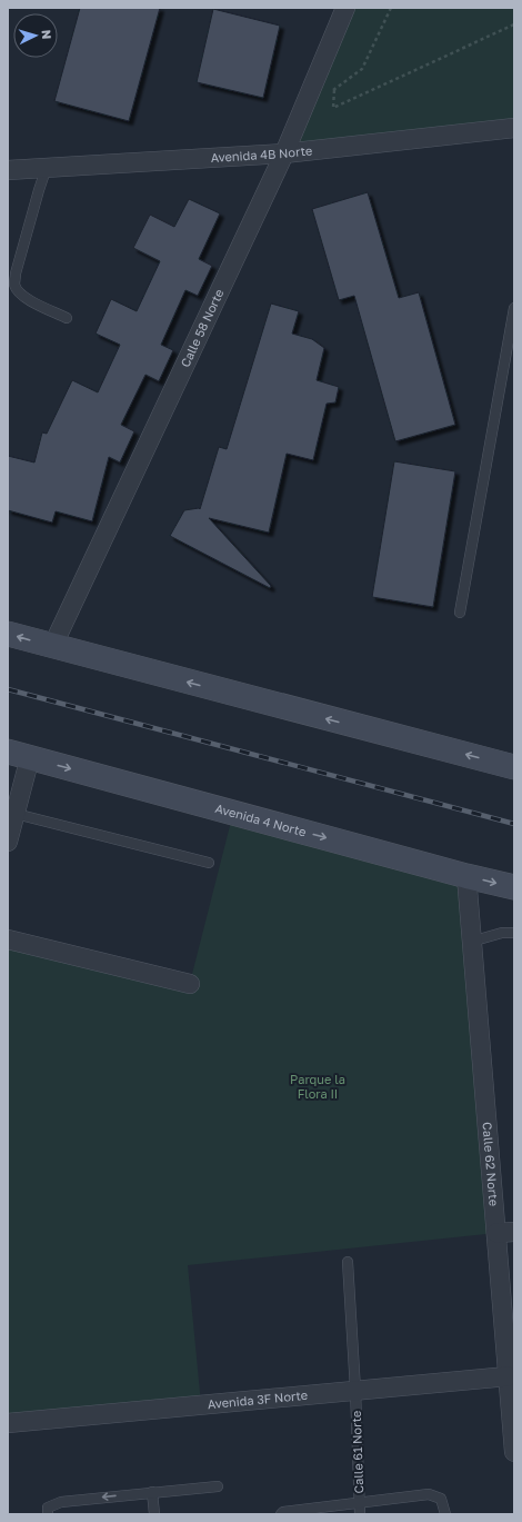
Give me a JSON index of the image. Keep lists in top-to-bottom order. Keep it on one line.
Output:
{"streets":{"main road":["Avenida 4 Norte"],"street":["Avenida 4B Norte","Calle 58 Norte","Calle 62 Norte","Avenida 3F Norte"],"lane":["Calle 61 Norte"]},"crossings":[["Avenida 4B Norte","Calle 58 Norte"],["Avenida 4 Norte","Calle 62 Norte"],["Calle 62 Norte","Avenida 3F Norte"],["Avenida 3F Norte","Calle 61 Norte"]],"parks":["Parque la Flora II"],"north":"right"}
